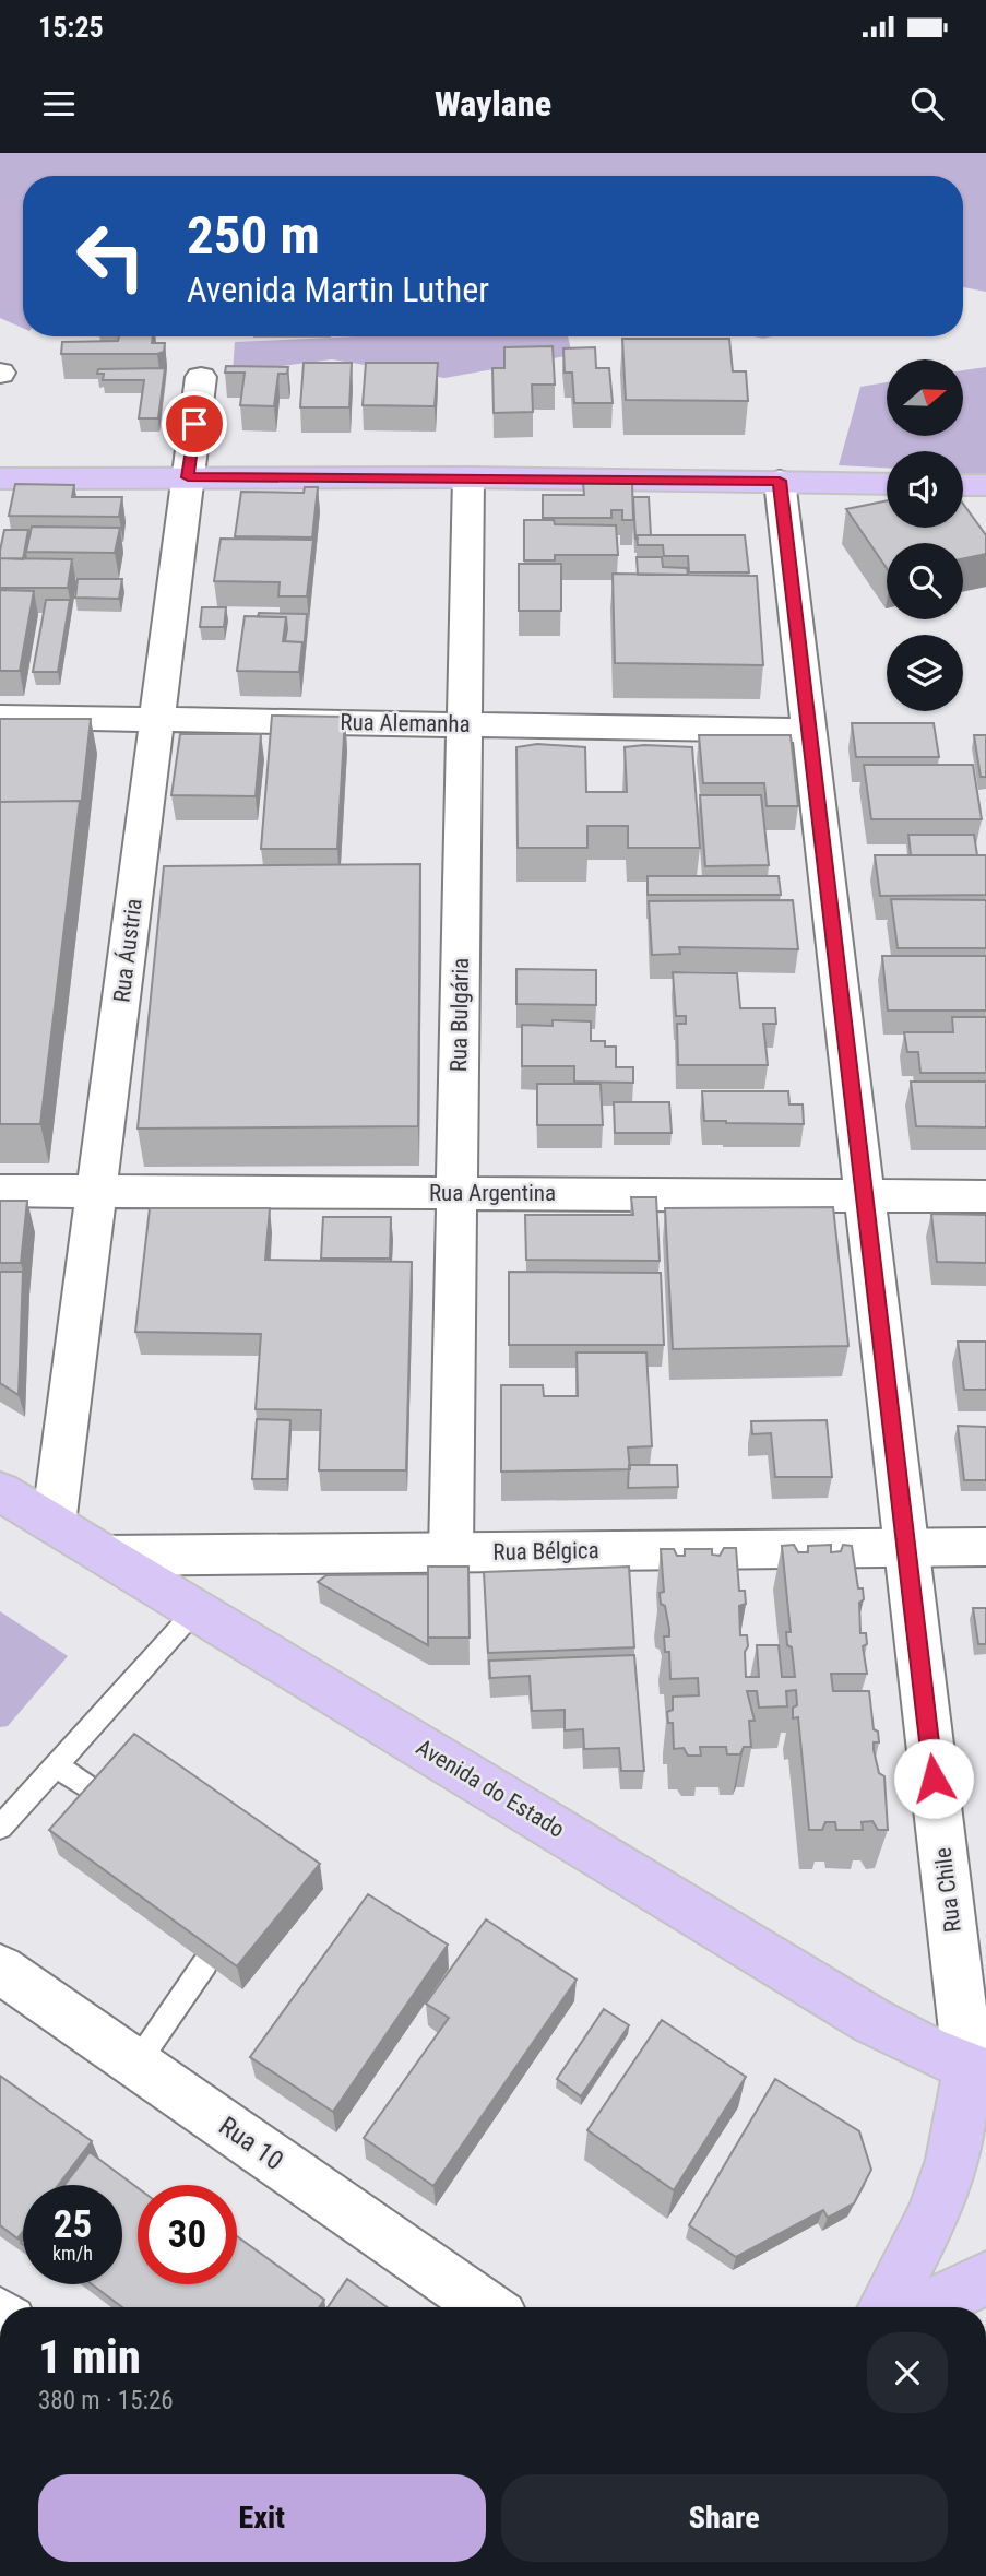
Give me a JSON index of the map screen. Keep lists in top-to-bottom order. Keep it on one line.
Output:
{"streets":{"main road":["Avenida do Estado"],"street":["Rua Alemanha","Rua Áustria","Rua Bulgária","Rua Argentina","Rua Bélgica","Rua Chile","Rua 10"]},"crossings":[["Rua Alemanha","Rua Áustria"],["Rua Alemanha","Rua Bulgária"],["Rua Alemanha","Rua Chile"],["Rua Áustria","Rua Argentina"],["Rua Áustria","Avenida do Estado"],["Rua Bulgária","Rua Argentina"],["Rua Bulgária","Rua Bélgica"],["Rua Argentina","Rua Chile"],["Rua Bélgica","Avenida do Estado"],["Rua Bélgica","Rua Chile"],["Avenida do Estado","Rua Chile"]],"north":"right","page":{"status":"15:25","header":"Waylane","turn":["250 m","Avenida Martin Luther"],"speed":"25 km/h","limit":"30","heading":["1 min","380 m · 15:26"],"buttons":["Exit","Share"]}}
